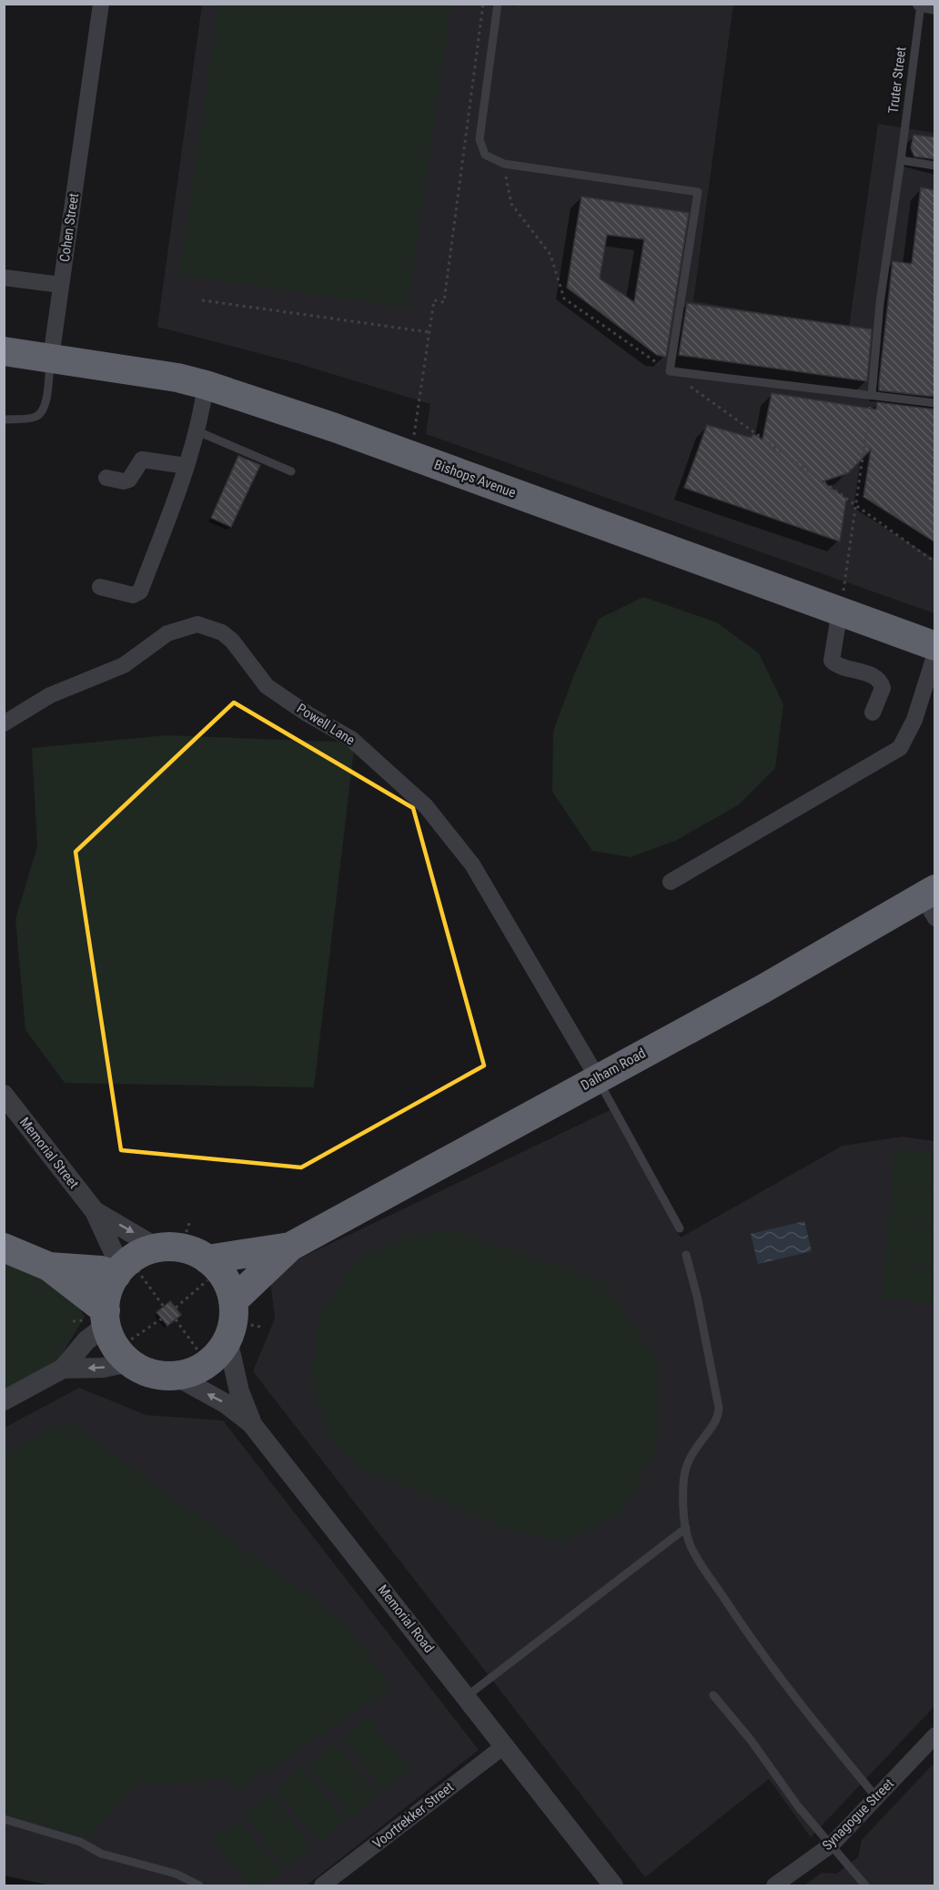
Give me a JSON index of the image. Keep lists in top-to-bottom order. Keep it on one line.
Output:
{"streets":{"highway":["Bishops Avenue","Dalham Road"],"street":["Cohen Street","Powell Lane","Memorial Street","Memorial Road","Synagogue Street","Voortrekker Street"],"lane":["Truter Street"]},"crossings":[["Cohen Street","Bishops Avenue"],["Powell Lane","Dalham Road"],["Dalham Road","Memorial Street"],["Dalham Road","Memorial Road"],["Memorial Street","Memorial Road"],["Memorial Road","Voortrekker Street"]]}
